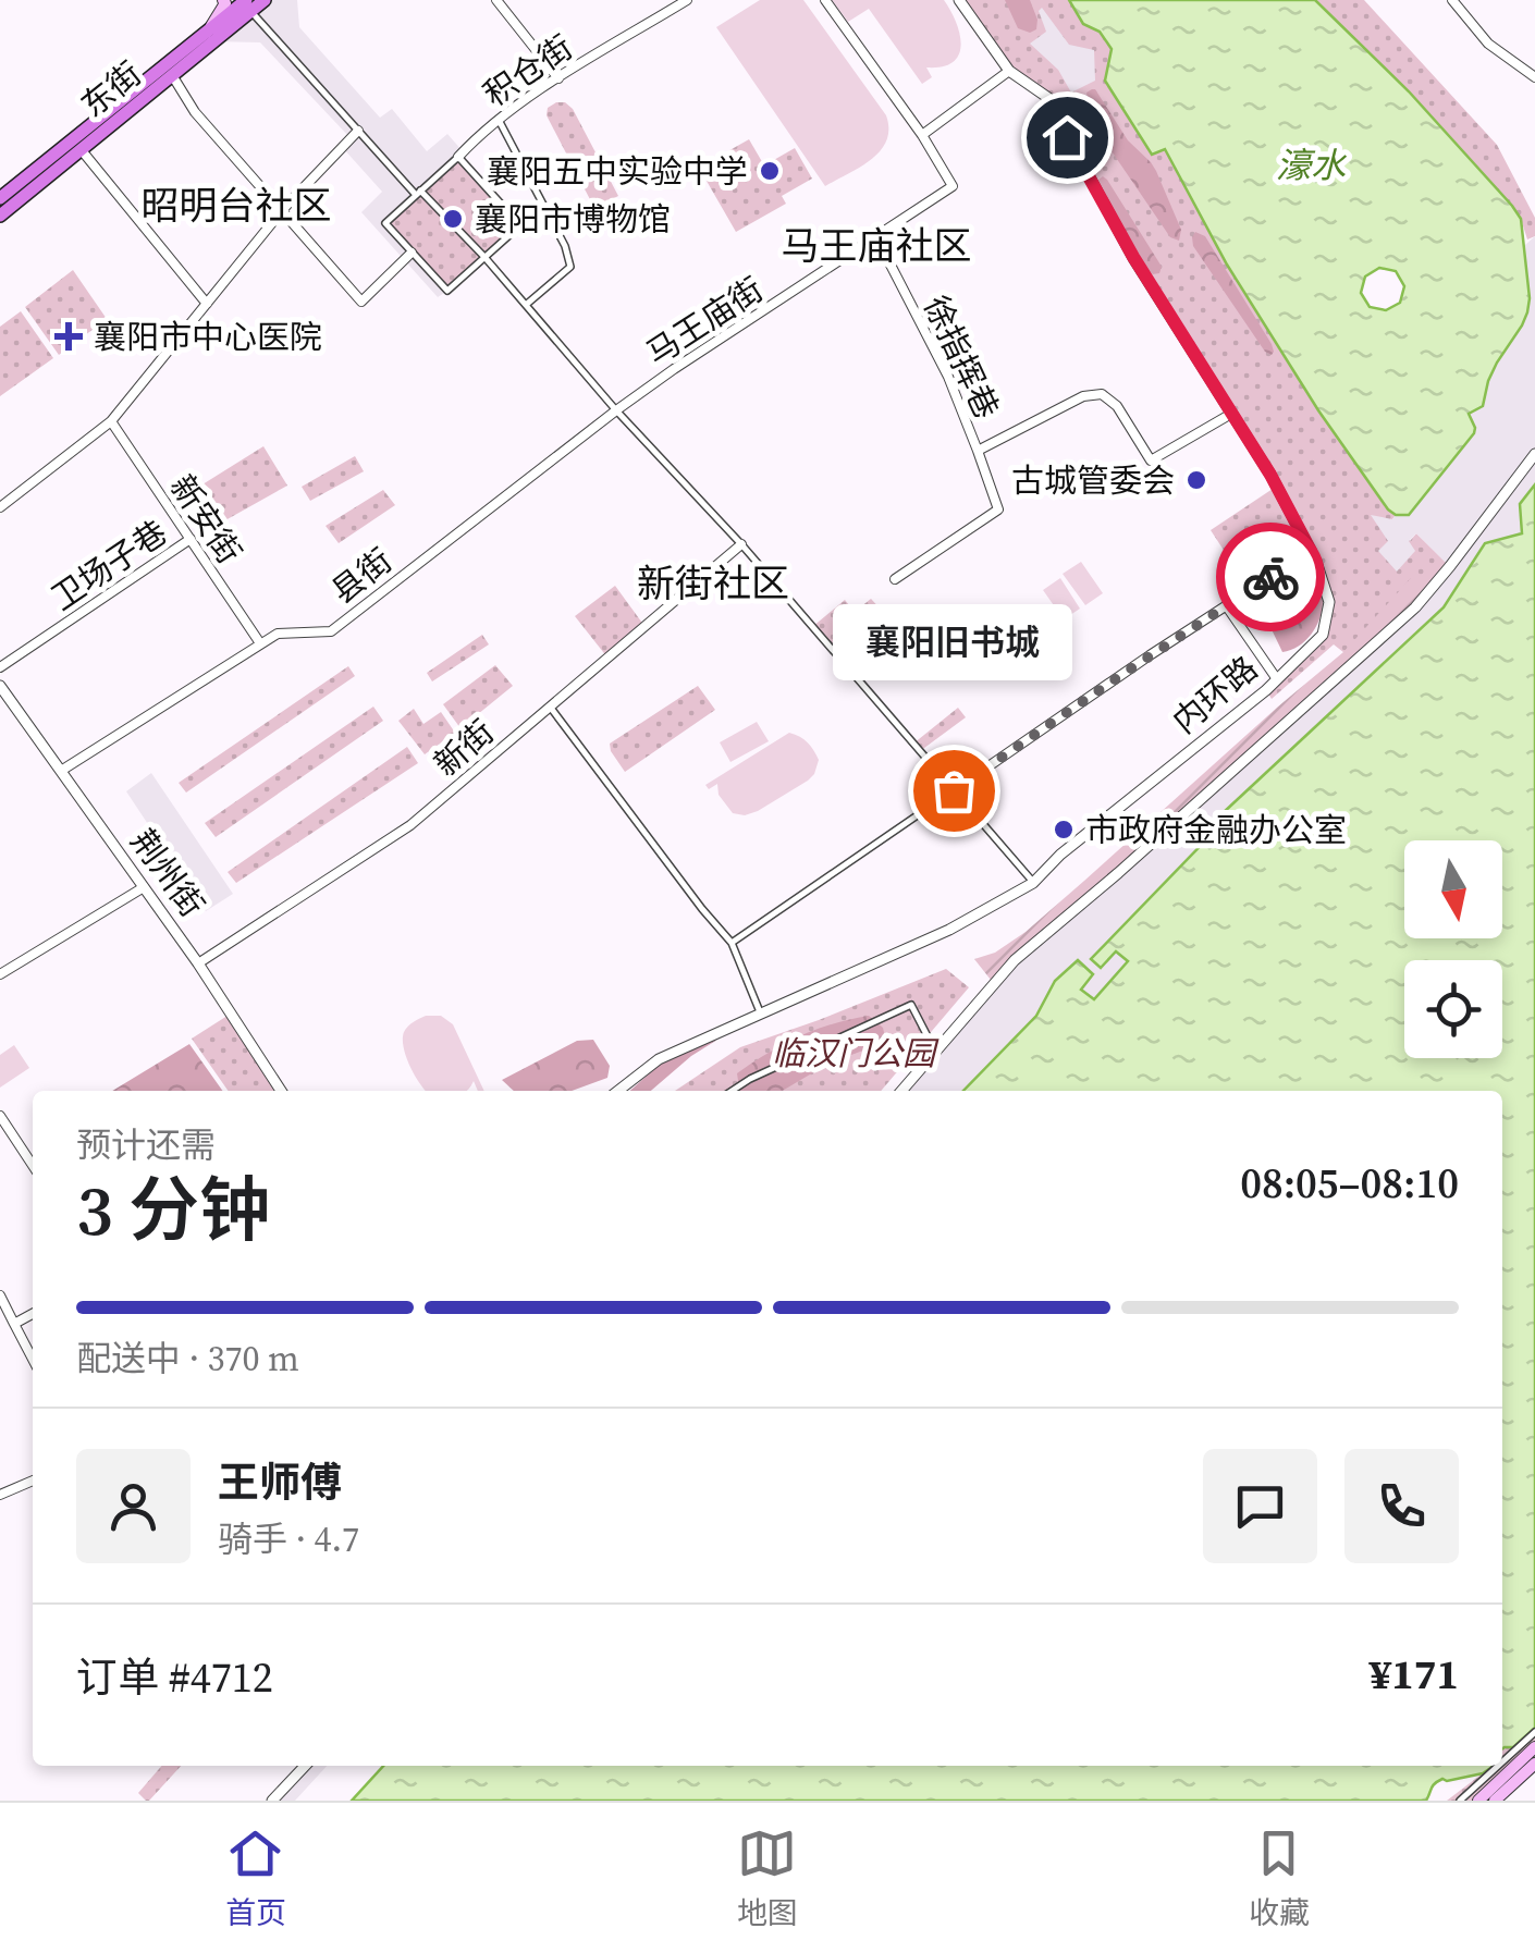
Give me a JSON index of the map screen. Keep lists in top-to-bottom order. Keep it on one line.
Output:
{"streets":{"main road":["东街"],"street":["积仓街","马王庙街","徐指挥巷","新安街","卫场子巷","县街","内环路","新街","荆州街"]},"crossings":[["马王庙街","徐指挥巷"],["马王庙街","县街"],["徐指挥巷","内环路"],["新安街","卫场子巷"],["新安街","县街"],["县街","荆州街"],["新街","荆州街"]],"districts":["昭明台社区","马王庙社区","新街社区"],"water":["濠水"],"parks":["临汉门公园"],"places":{"other":["襄阳五中实验中学","襄阳市博物馆","古城管委会","襄阳旧书城","市政府金融办公室"],"health":["襄阳市中心医院"]},"north":"bottom","page":{"bubble":"襄阳旧书城","heading":["3 分钟","预计还需","08:05–08:10"],"panel":["王师傅","骑手 · 4.7","订单 #4712","¥171"],"bar":"配送中 · 370 m","tabs":["首页","地图","收藏"]}}
